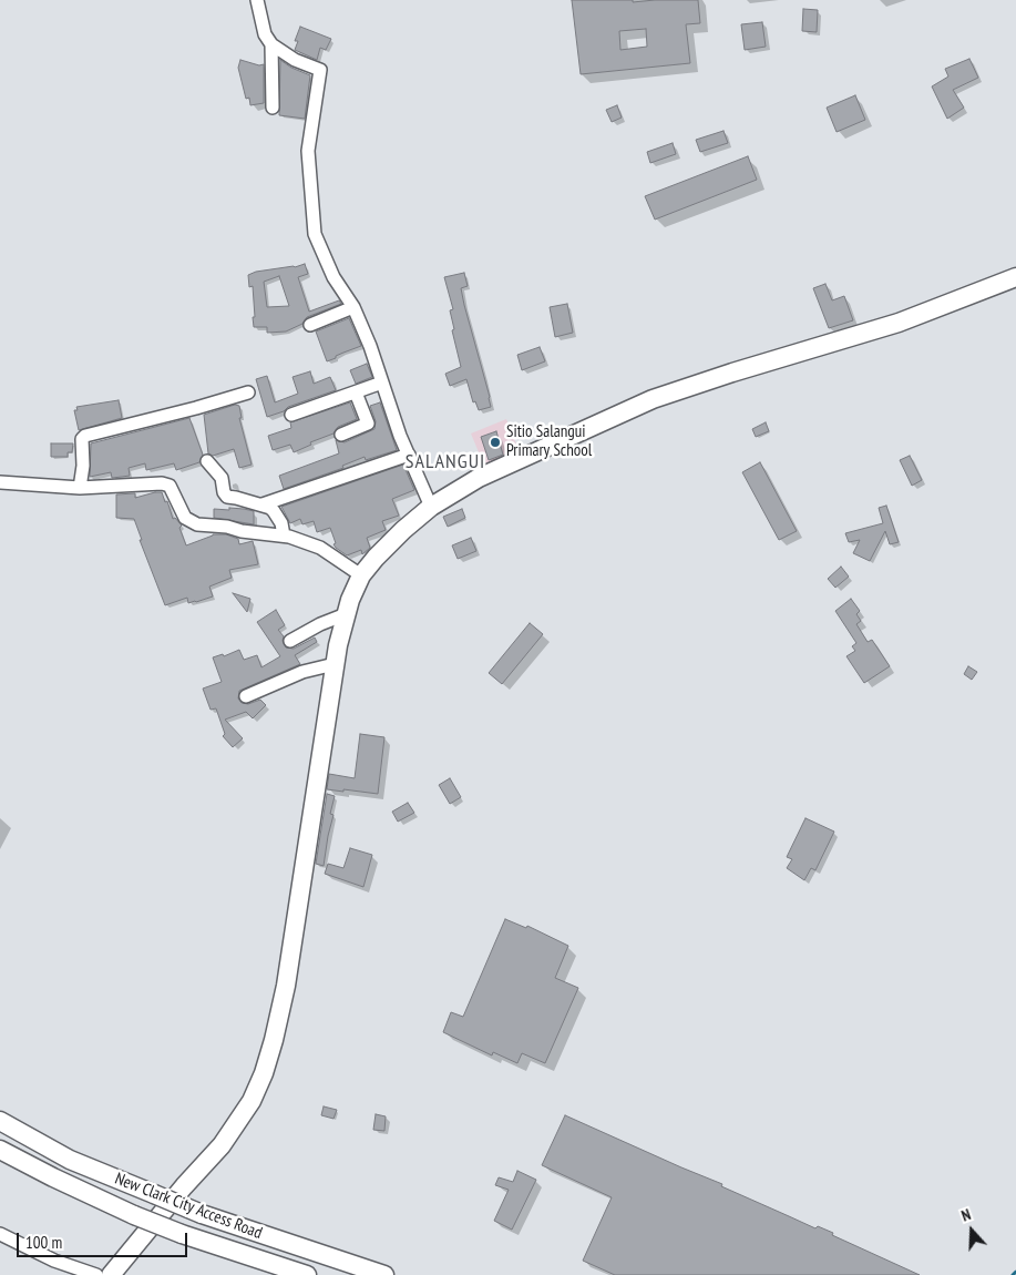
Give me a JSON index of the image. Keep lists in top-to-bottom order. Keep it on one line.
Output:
{"streets":{"street":["New Clark City Access Road"]},"districts":["SALANGUI"],"places":["Sitio Salangui Primary School"],"scale_bar":"100 m","north":"top"}
